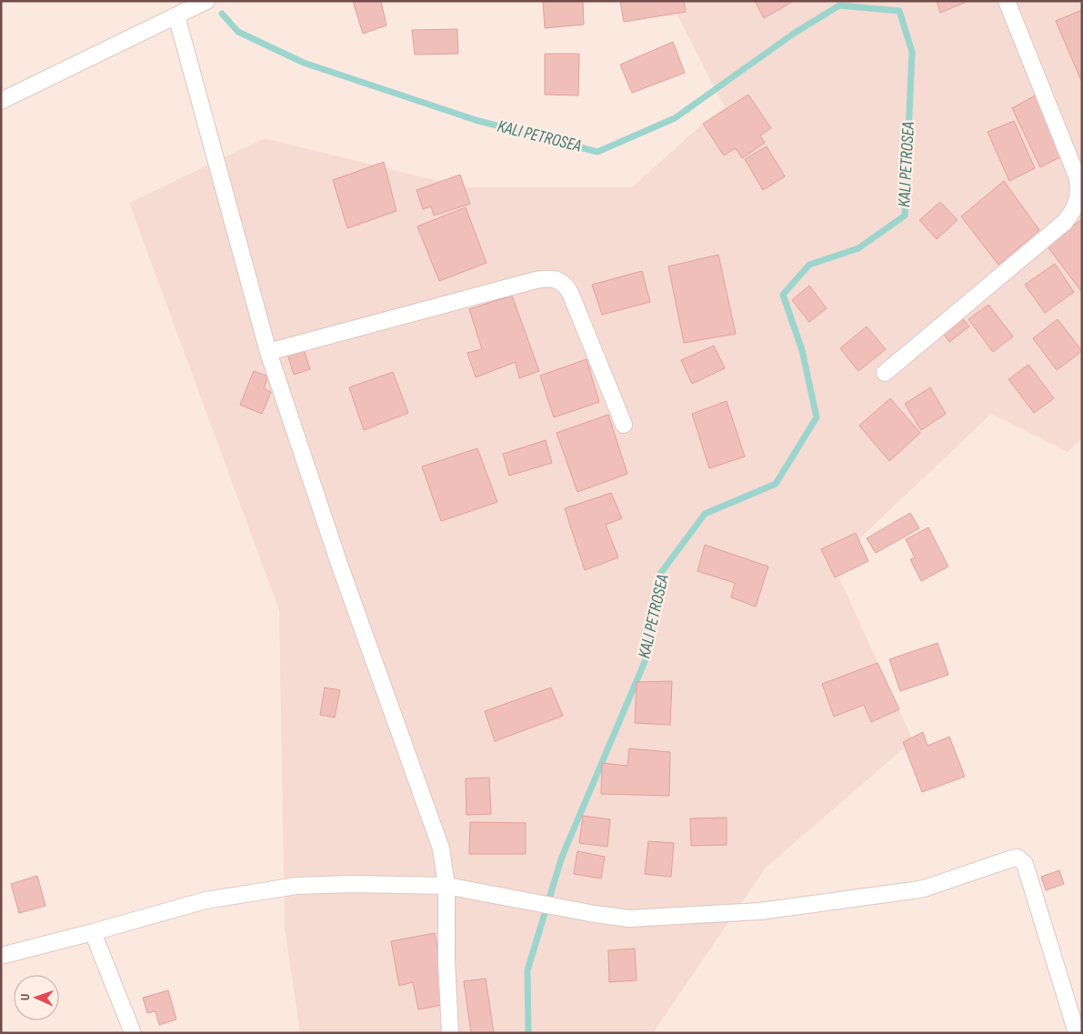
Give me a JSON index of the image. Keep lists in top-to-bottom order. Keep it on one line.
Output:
{"water":["KALI PETROSEA"],"north":"left"}
